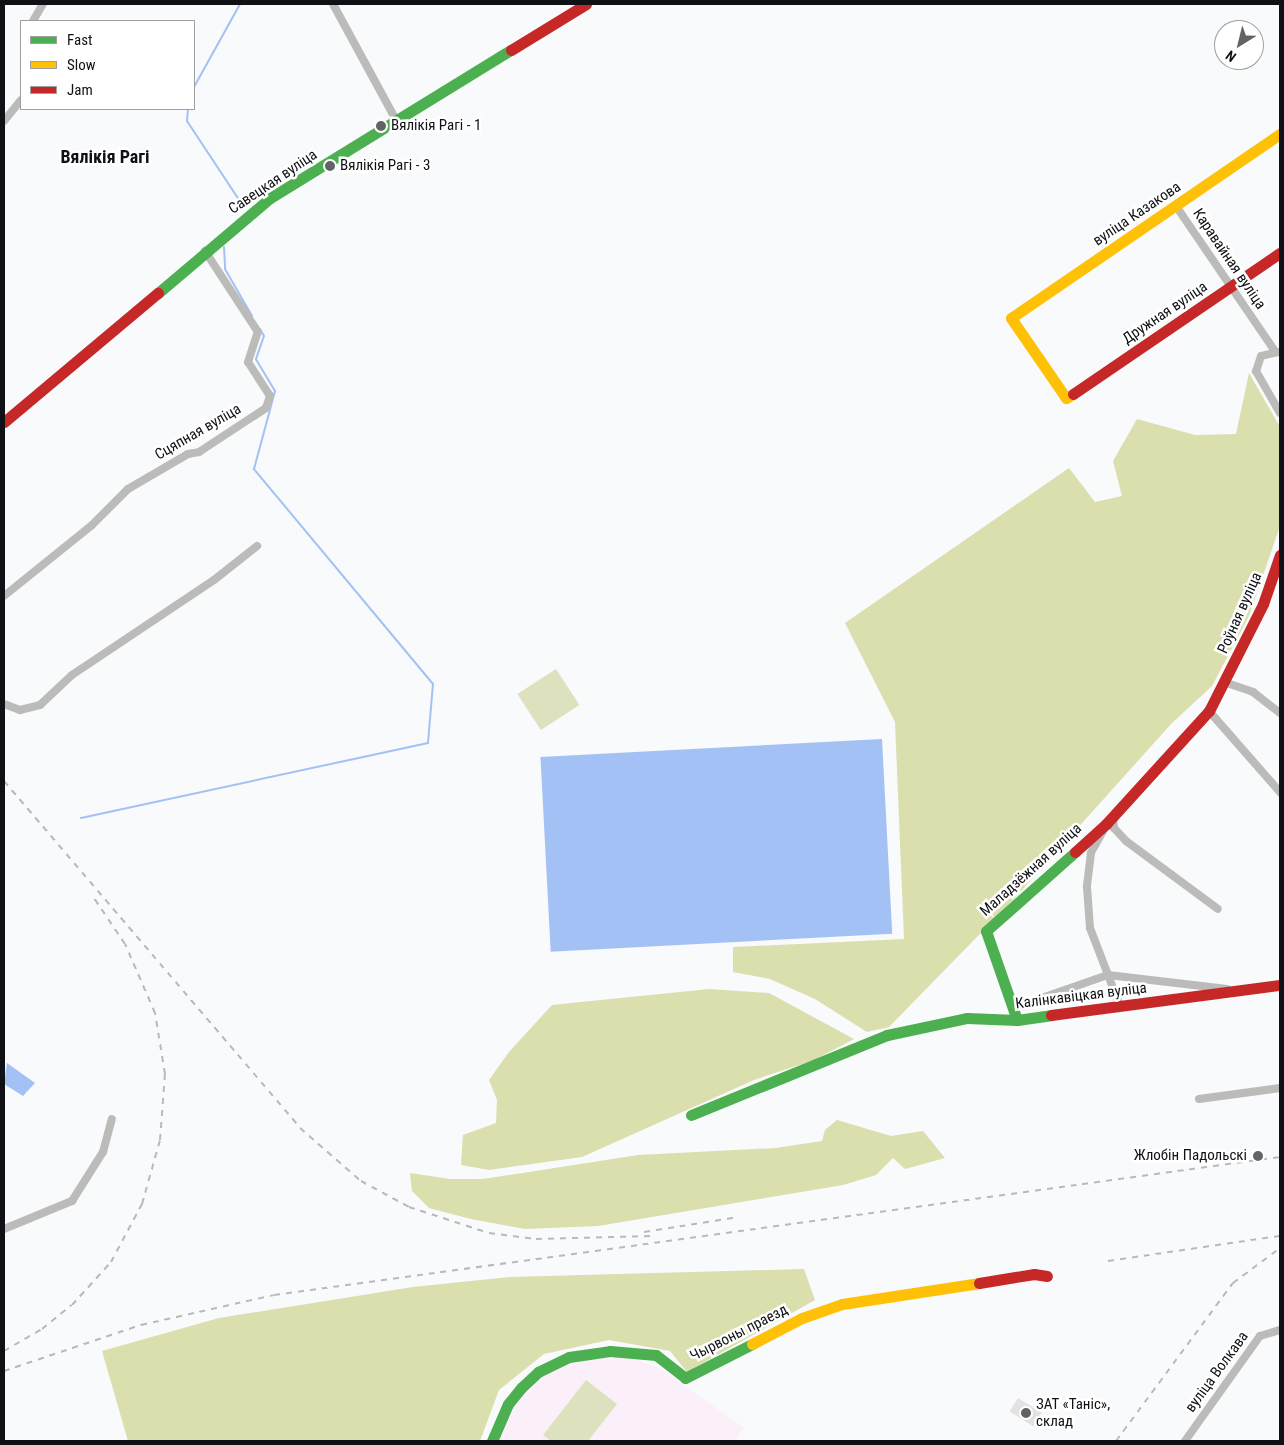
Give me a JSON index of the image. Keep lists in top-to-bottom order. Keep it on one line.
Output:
{"streets":{"street":["Савецкая вуліца","вуліца Казакова","Каравайная вуліца","Дружная вуліца","Сцяпная вуліца","Роўная вуліца","Маладзёжная вуліца","Калінкавіцкая вуліца","Чырвоны праезд","вуліца Волкава"]},"crossings":[["Савецкая вуліца","Сцяпная вуліца"],["вуліца Казакова","Каравайная вуліца"],["вуліца Казакова","Дружная вуліца"],["Каравайная вуліца","Дружная вуліца"],["Роўная вуліца","Маладзёжная вуліца"]],"districts":["Вялікія Рагі"],"places":["Вялікія Рагі - 1","Вялікія Рагі - 3","Жлобін Падольскі","ЗАТ «Таніс», склад"],"legend":["Fast","Slow","Jam"],"north":"bottom left"}
